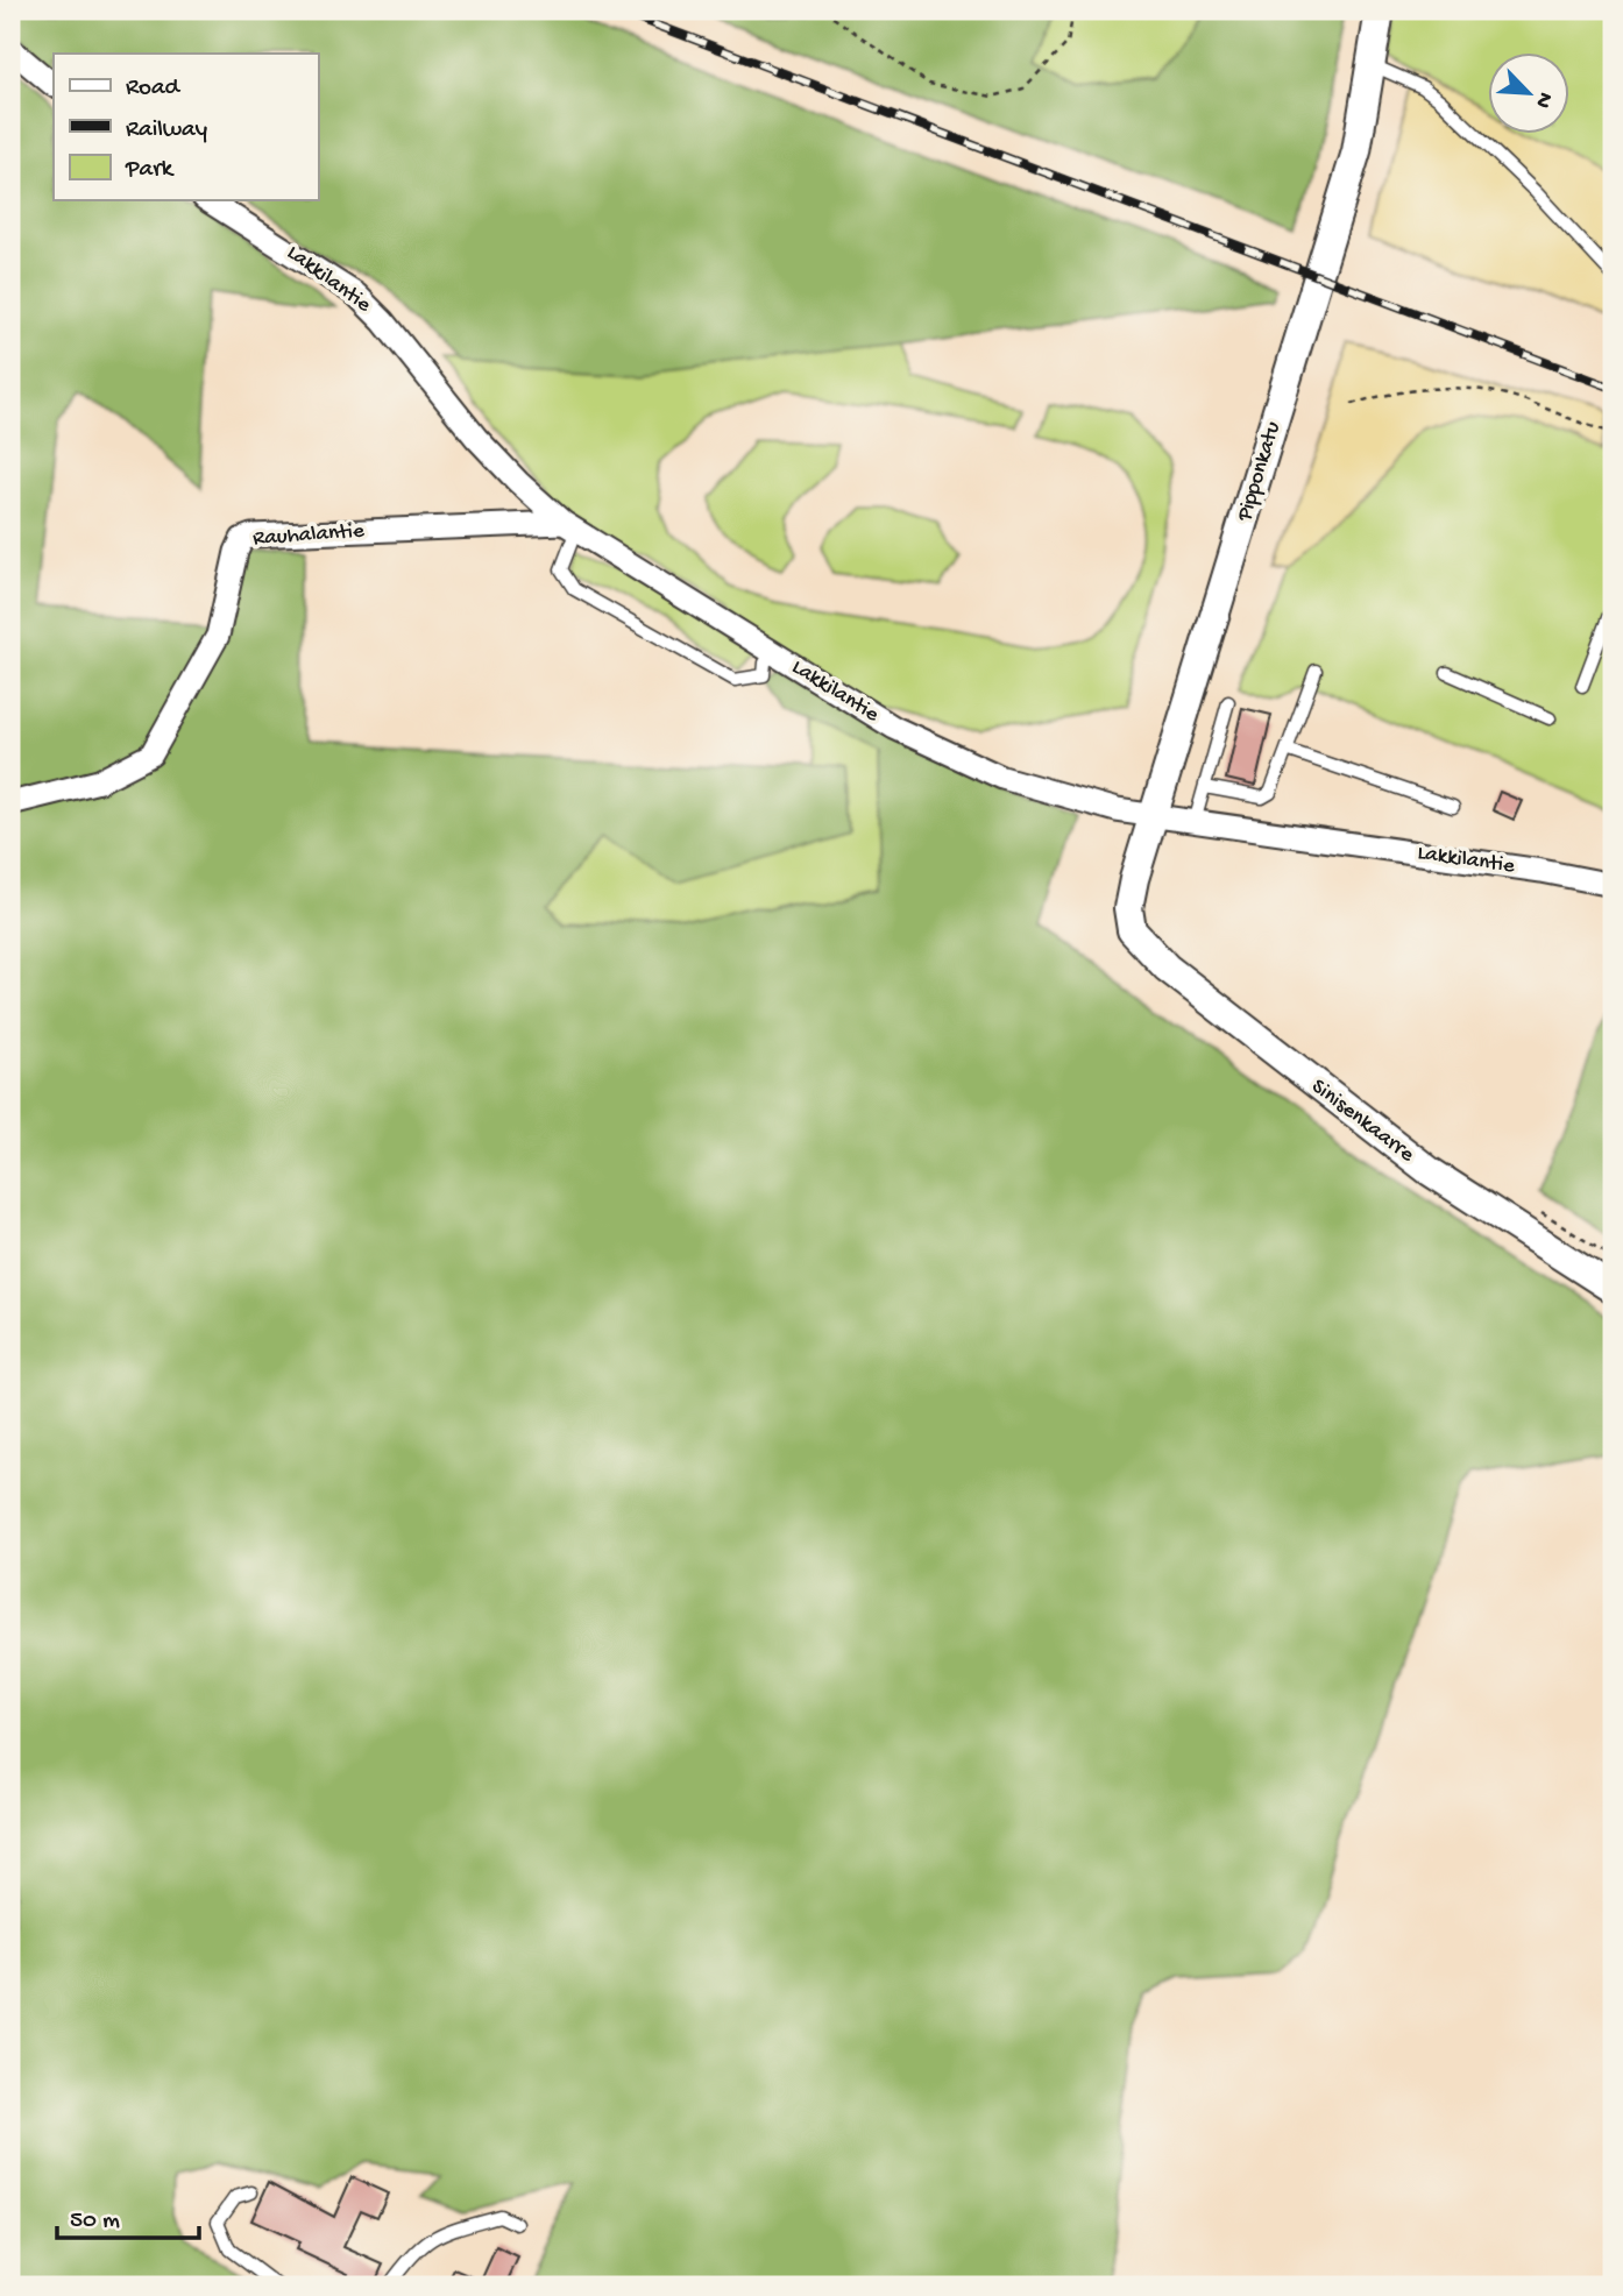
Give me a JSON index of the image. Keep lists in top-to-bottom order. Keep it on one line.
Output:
{"streets":{"street":["Lakkilantie","Pipponkatu","Rauhalantie","Sinisenkaarre"]},"crossings":[["Lakkilantie","Pipponkatu"],["Lakkilantie","Rauhalantie"],["Pipponkatu","Sinisenkaarre"]],"legend":["Road","Railway","Park"],"scale_bar":"50 m","north":"bottom right"}
